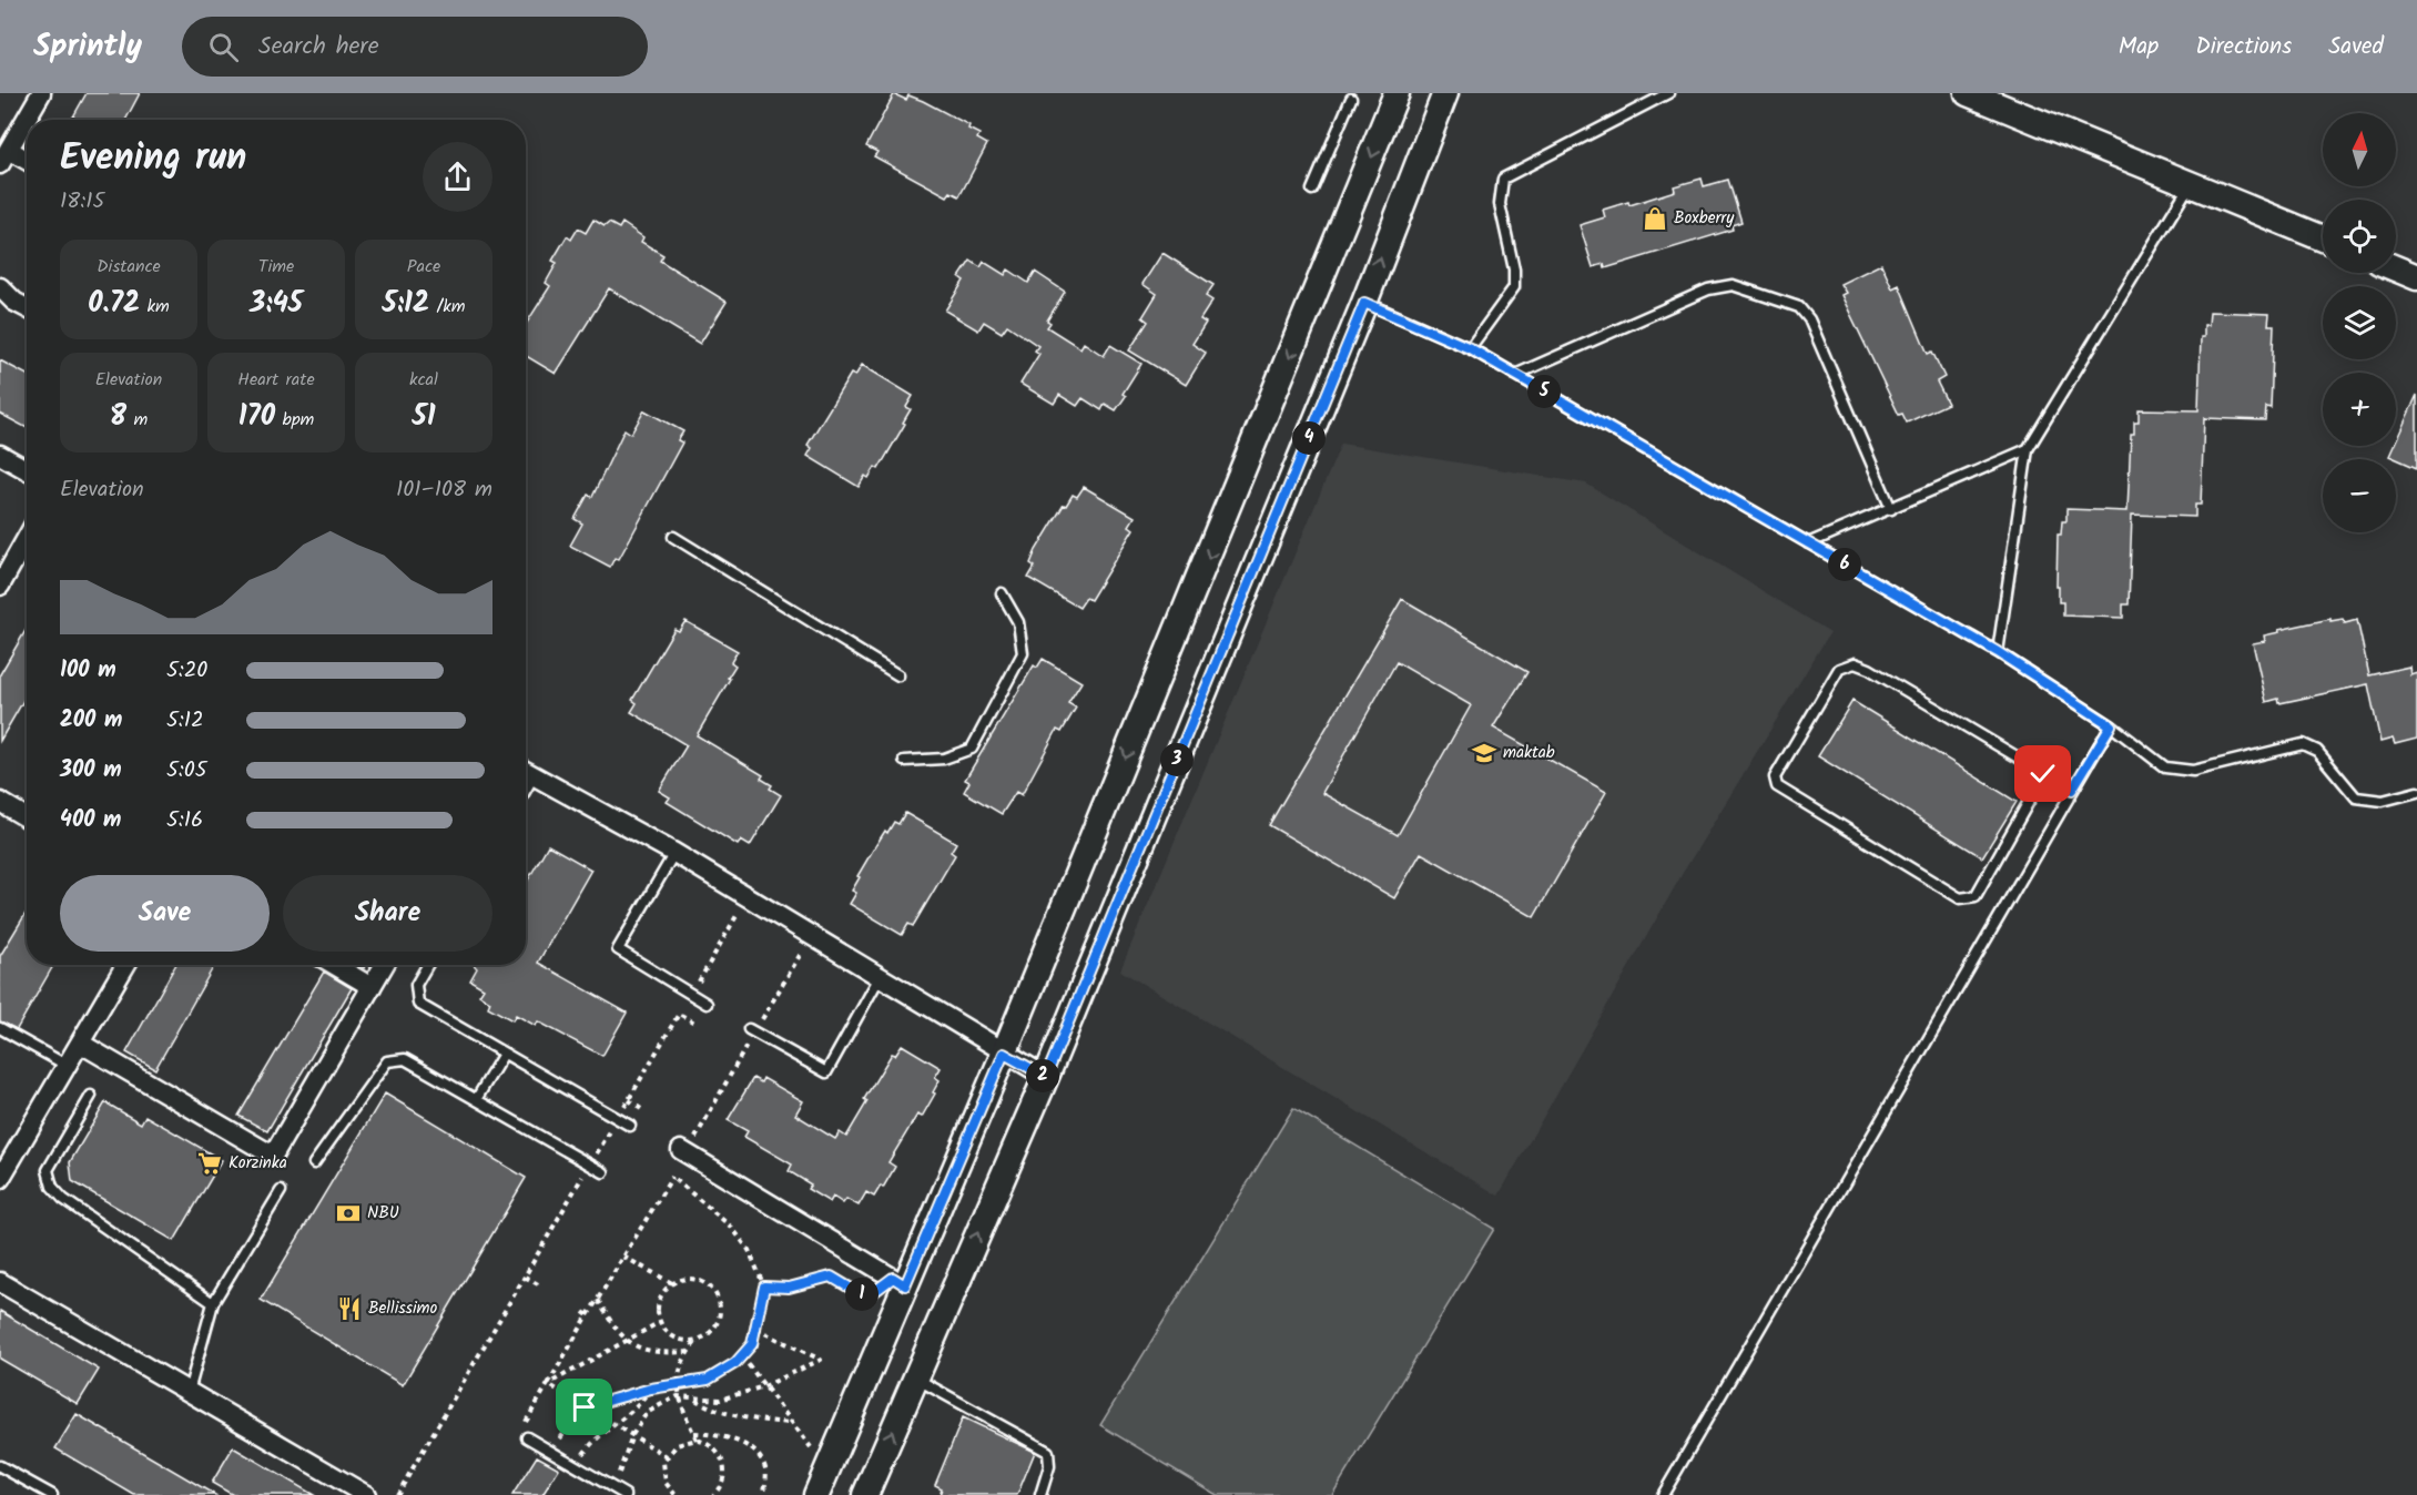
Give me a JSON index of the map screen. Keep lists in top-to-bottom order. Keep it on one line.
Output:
{"places":{"shop":["Boxberry"],"school or university":["maktab"],"supermarket":["Korzinka"],"bank":["NBU"],"restaurant":["Bellissimo"]},"north":"top","page":{"header":"Sprintly","search":"Search here","nav":["Map","Directions","Saved"],"map_buttons":["+","−"],"heading":["Evening run","18:15"],"stats":[["Distance","0.72 km"],["Time","3:45"],["Pace","5:12 /km"],["Elevation","8 m"],["Heart rate","170 bpm"],["kcal","51"]],"pins":["5","4","6","3","2","1"],"chart":["Elevation","101–108 m"],"list":[{"name":"100 m","note":"5:20"},{"name":"200 m","note":"5:12"},{"name":"300 m","note":"5:05"},{"name":"400 m","note":"5:16"}],"buttons":["Save","Share"]}}
